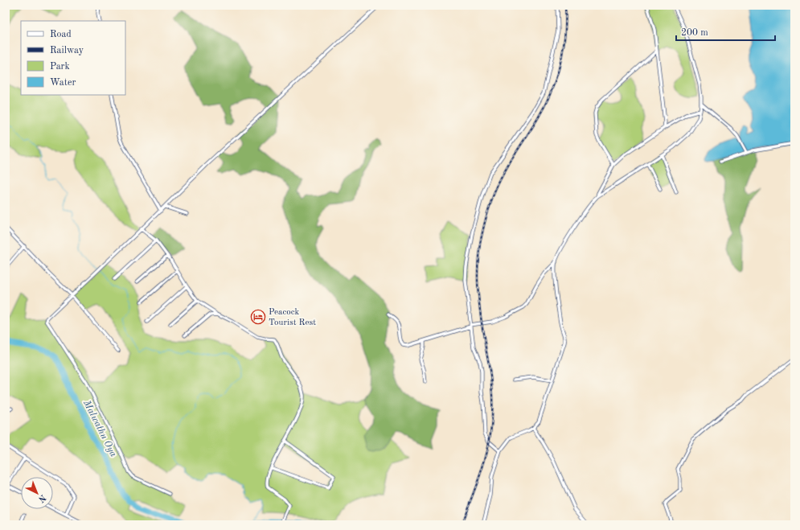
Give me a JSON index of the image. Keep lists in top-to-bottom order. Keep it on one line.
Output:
{"water":["Malwathu Oya"],"places":{"hotel":["Peacock Tourist Rest"]},"legend":["Road","Railway","Park","Water"],"scale_bar":"200 m","north":"bottom right"}
